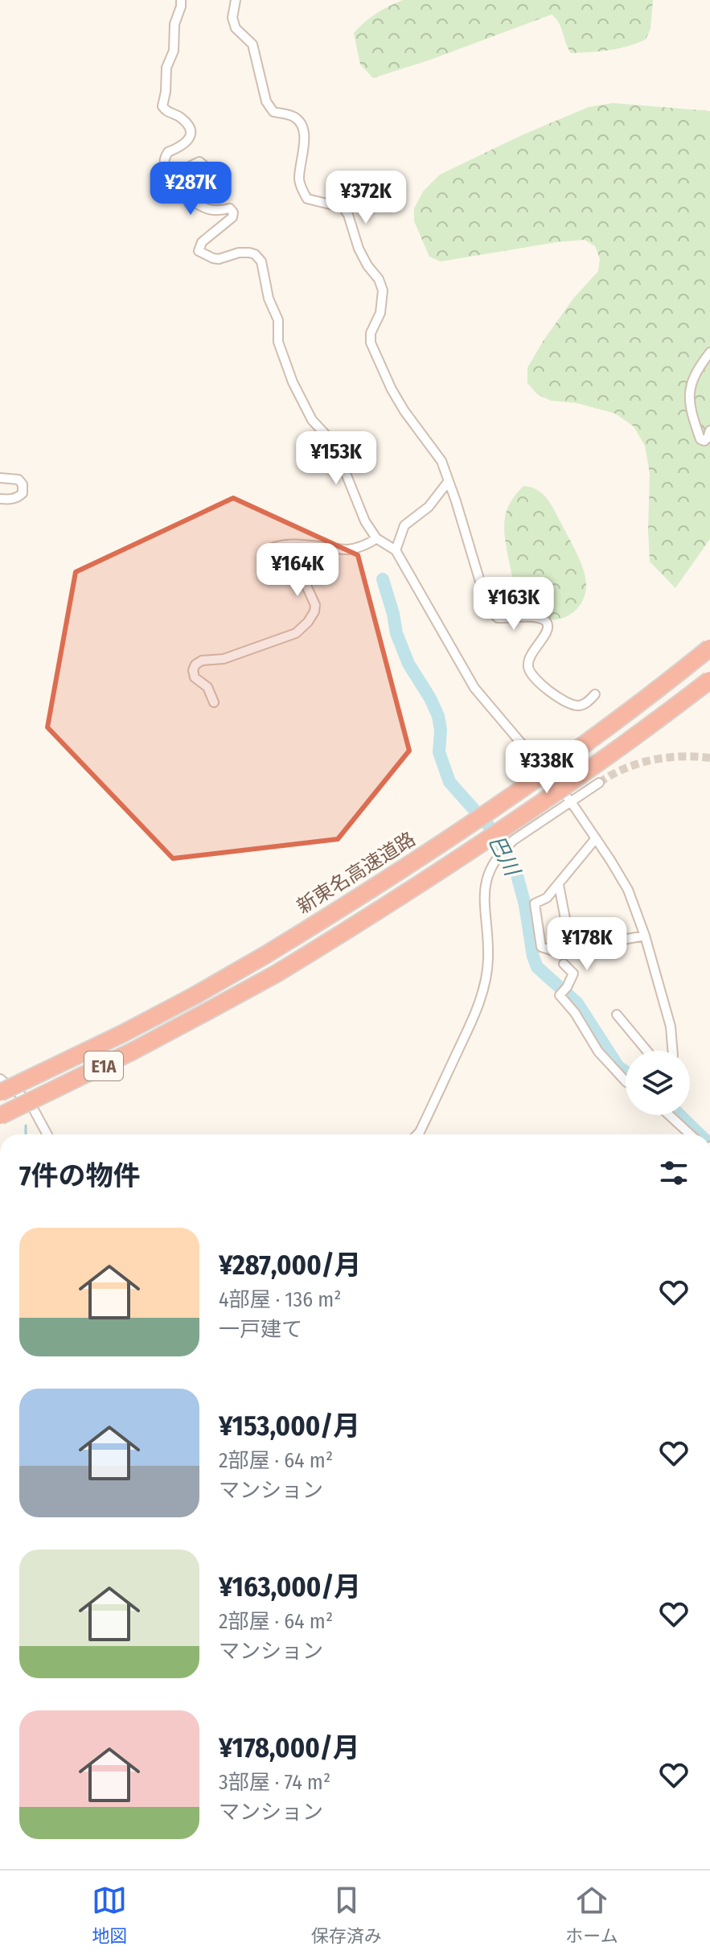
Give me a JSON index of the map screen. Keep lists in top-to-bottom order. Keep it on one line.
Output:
{"streets":{"highway":["新東名高速道路","E1A"]},"water":["巴川"],"page":{"price":["¥287K","¥372K","¥153K","¥164K","¥163K","¥338K","¥178K"],"heading":"7件の物件","list":[{"name":"¥287,000/月","note":"4部屋 · 136 m² · 一戸建て"},{"name":"¥153,000/月","note":"2部屋 · 64 m² · マンション"},{"name":"¥163,000/月","note":"2部屋 · 64 m² · マンション"},{"name":"¥178,000/月","note":"3部屋 · 74 m² · マンション"}],"tabs":["地図","保存済み","ホーム"]}}
